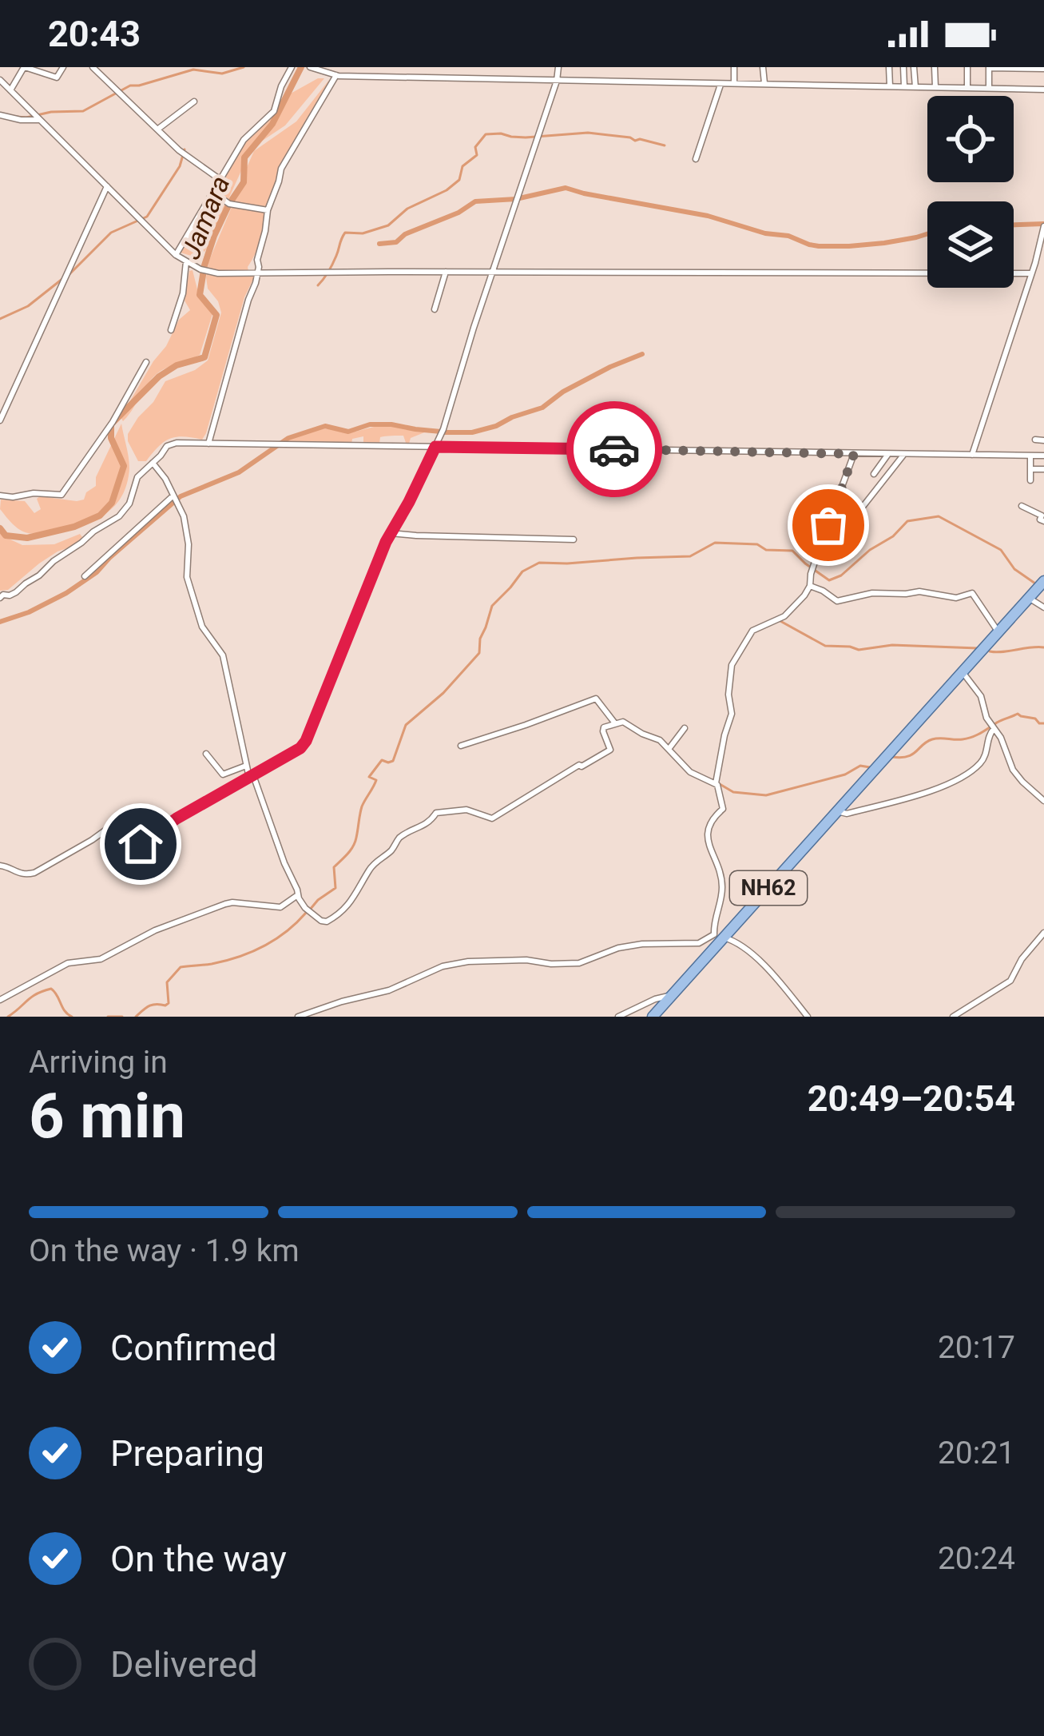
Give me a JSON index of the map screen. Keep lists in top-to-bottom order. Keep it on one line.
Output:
{"streets":{"main road":["NH62"]},"water":["Jamara"],"page":{"status":"20:43","heading":["6 min","Arriving in","20:49–20:54"],"bar":"On the way · 1.9 km","list":[["Confirmed","20:17"],["Preparing","20:21"],["On the way","20:24"],"Delivered"]}}
